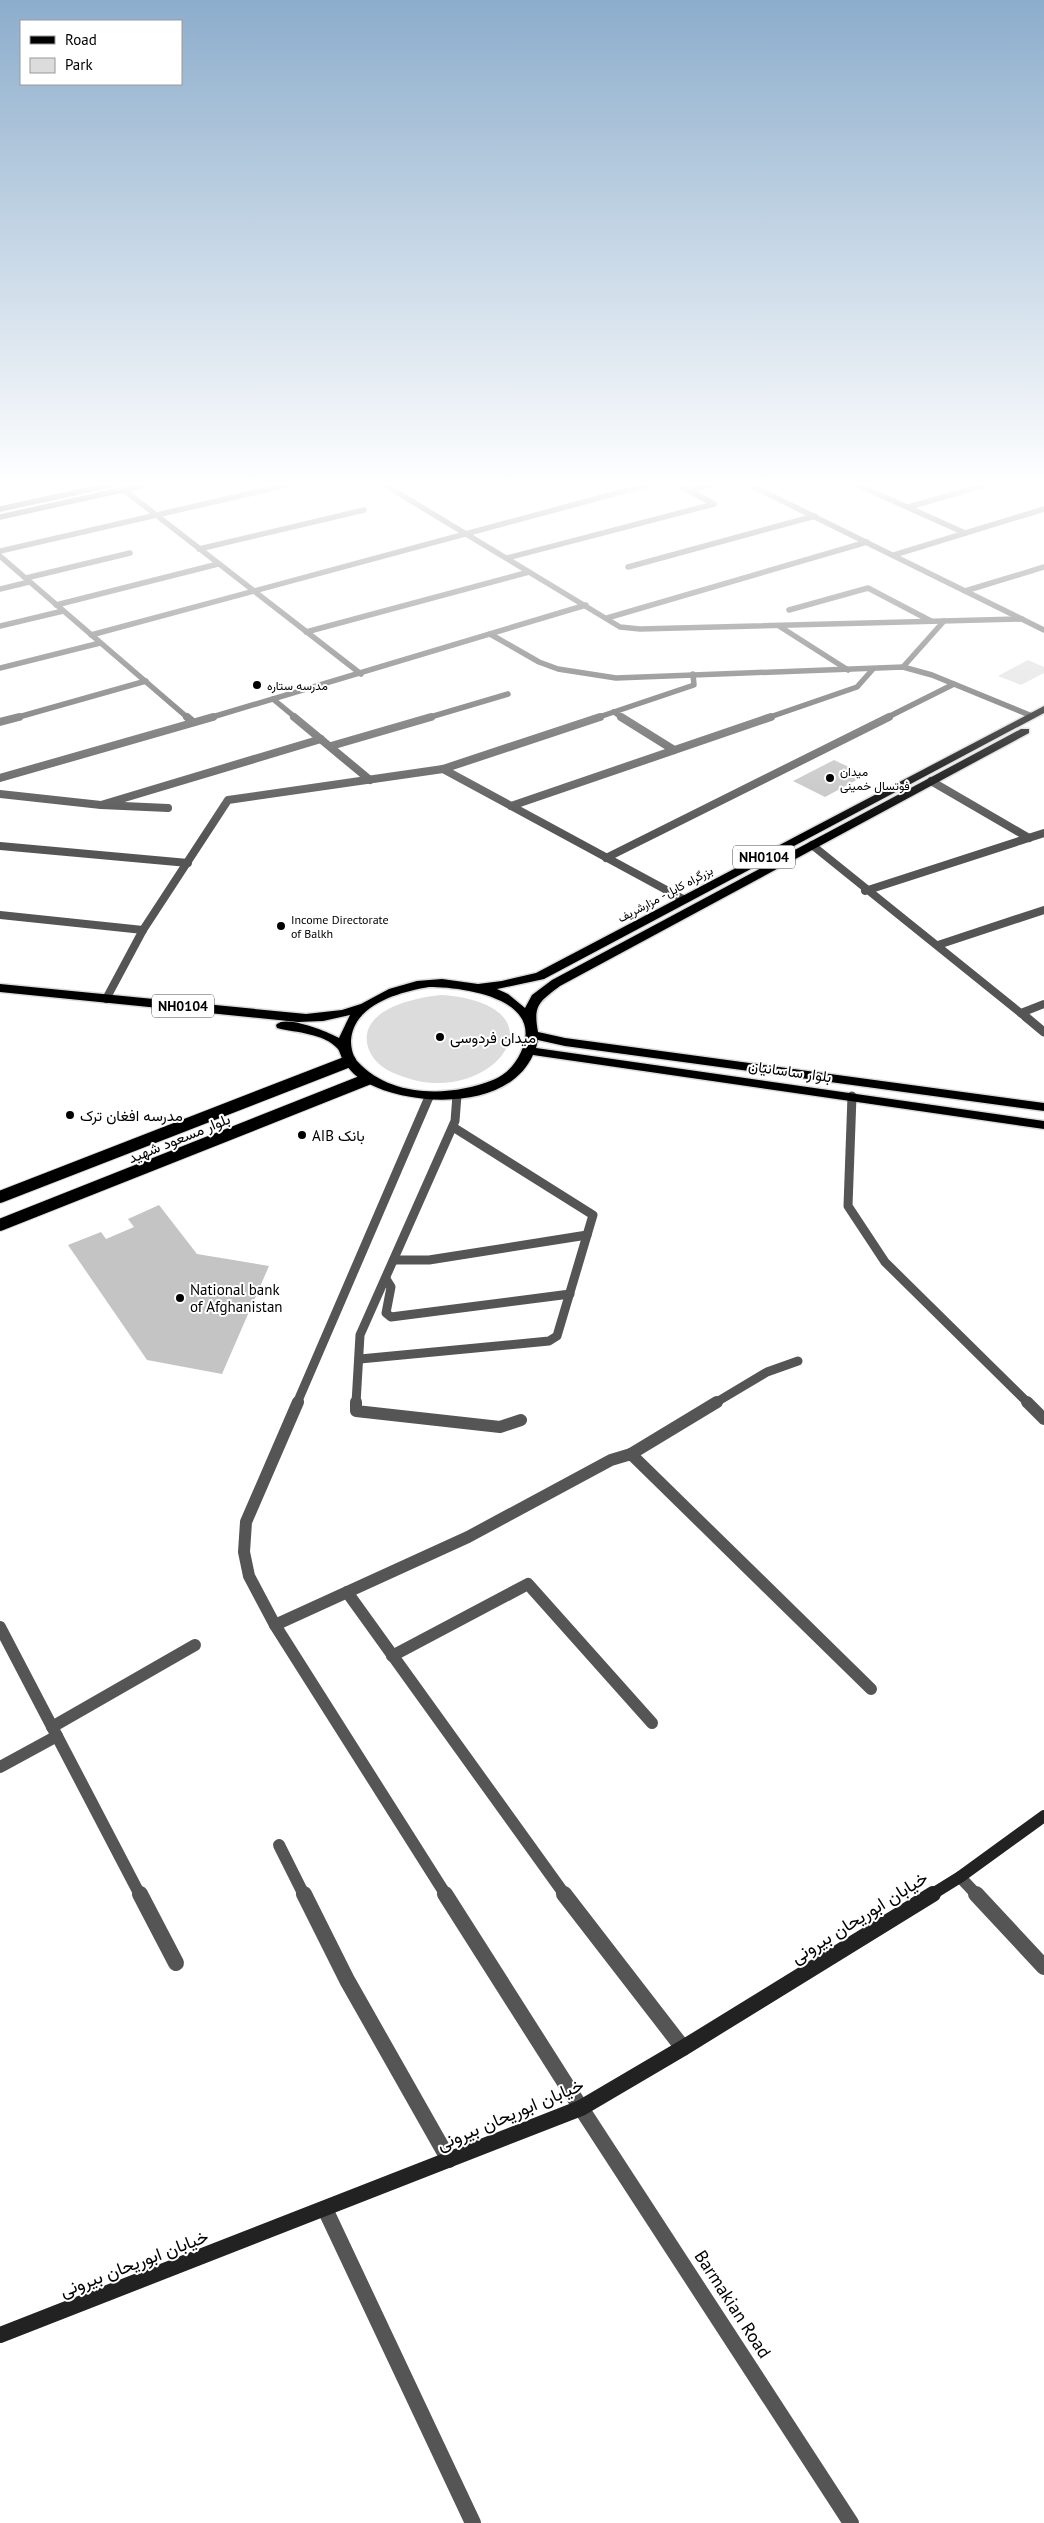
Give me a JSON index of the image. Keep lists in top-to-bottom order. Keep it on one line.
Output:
{"streets":{"highway":["NH0104","بزرگراه کابل - مزارشریف","بلوار ساسانیان"],"main road":["بلوار مسعود شهید"],"street":["خیابان ابوریحان بیرونی","Barmakian Road"]},"crossings":[["NH0104","بزرگراه کابل - مزارشریف"],["NH0104","بلوار ساسانیان"],["NH0104","بلوار مسعود شهید"],["NH0104","Barmakian Road"],["بزرگراه کابل - مزارشریف","بلوار ساسانیان"],["بزرگراه کابل - مزارشریف","بلوار مسعود شهید"],["بزرگراه کابل - مزارشریف","Barmakian Road"],["بلوار ساسانیان","بلوار مسعود شهید"],["بلوار ساسانیان","Barmakian Road"],["بلوار مسعود شهید","Barmakian Road"],["خیابان ابوریحان بیرونی","Barmakian Road"]],"places":["مدرسه ستاره","میدان فوتسال خمینی","Income Directorate of Balkh","میدان فردوسی","مدرسه افغان ترک","AIB بانک","National bank of Afghanistan"],"legend":["Road","Park"]}
